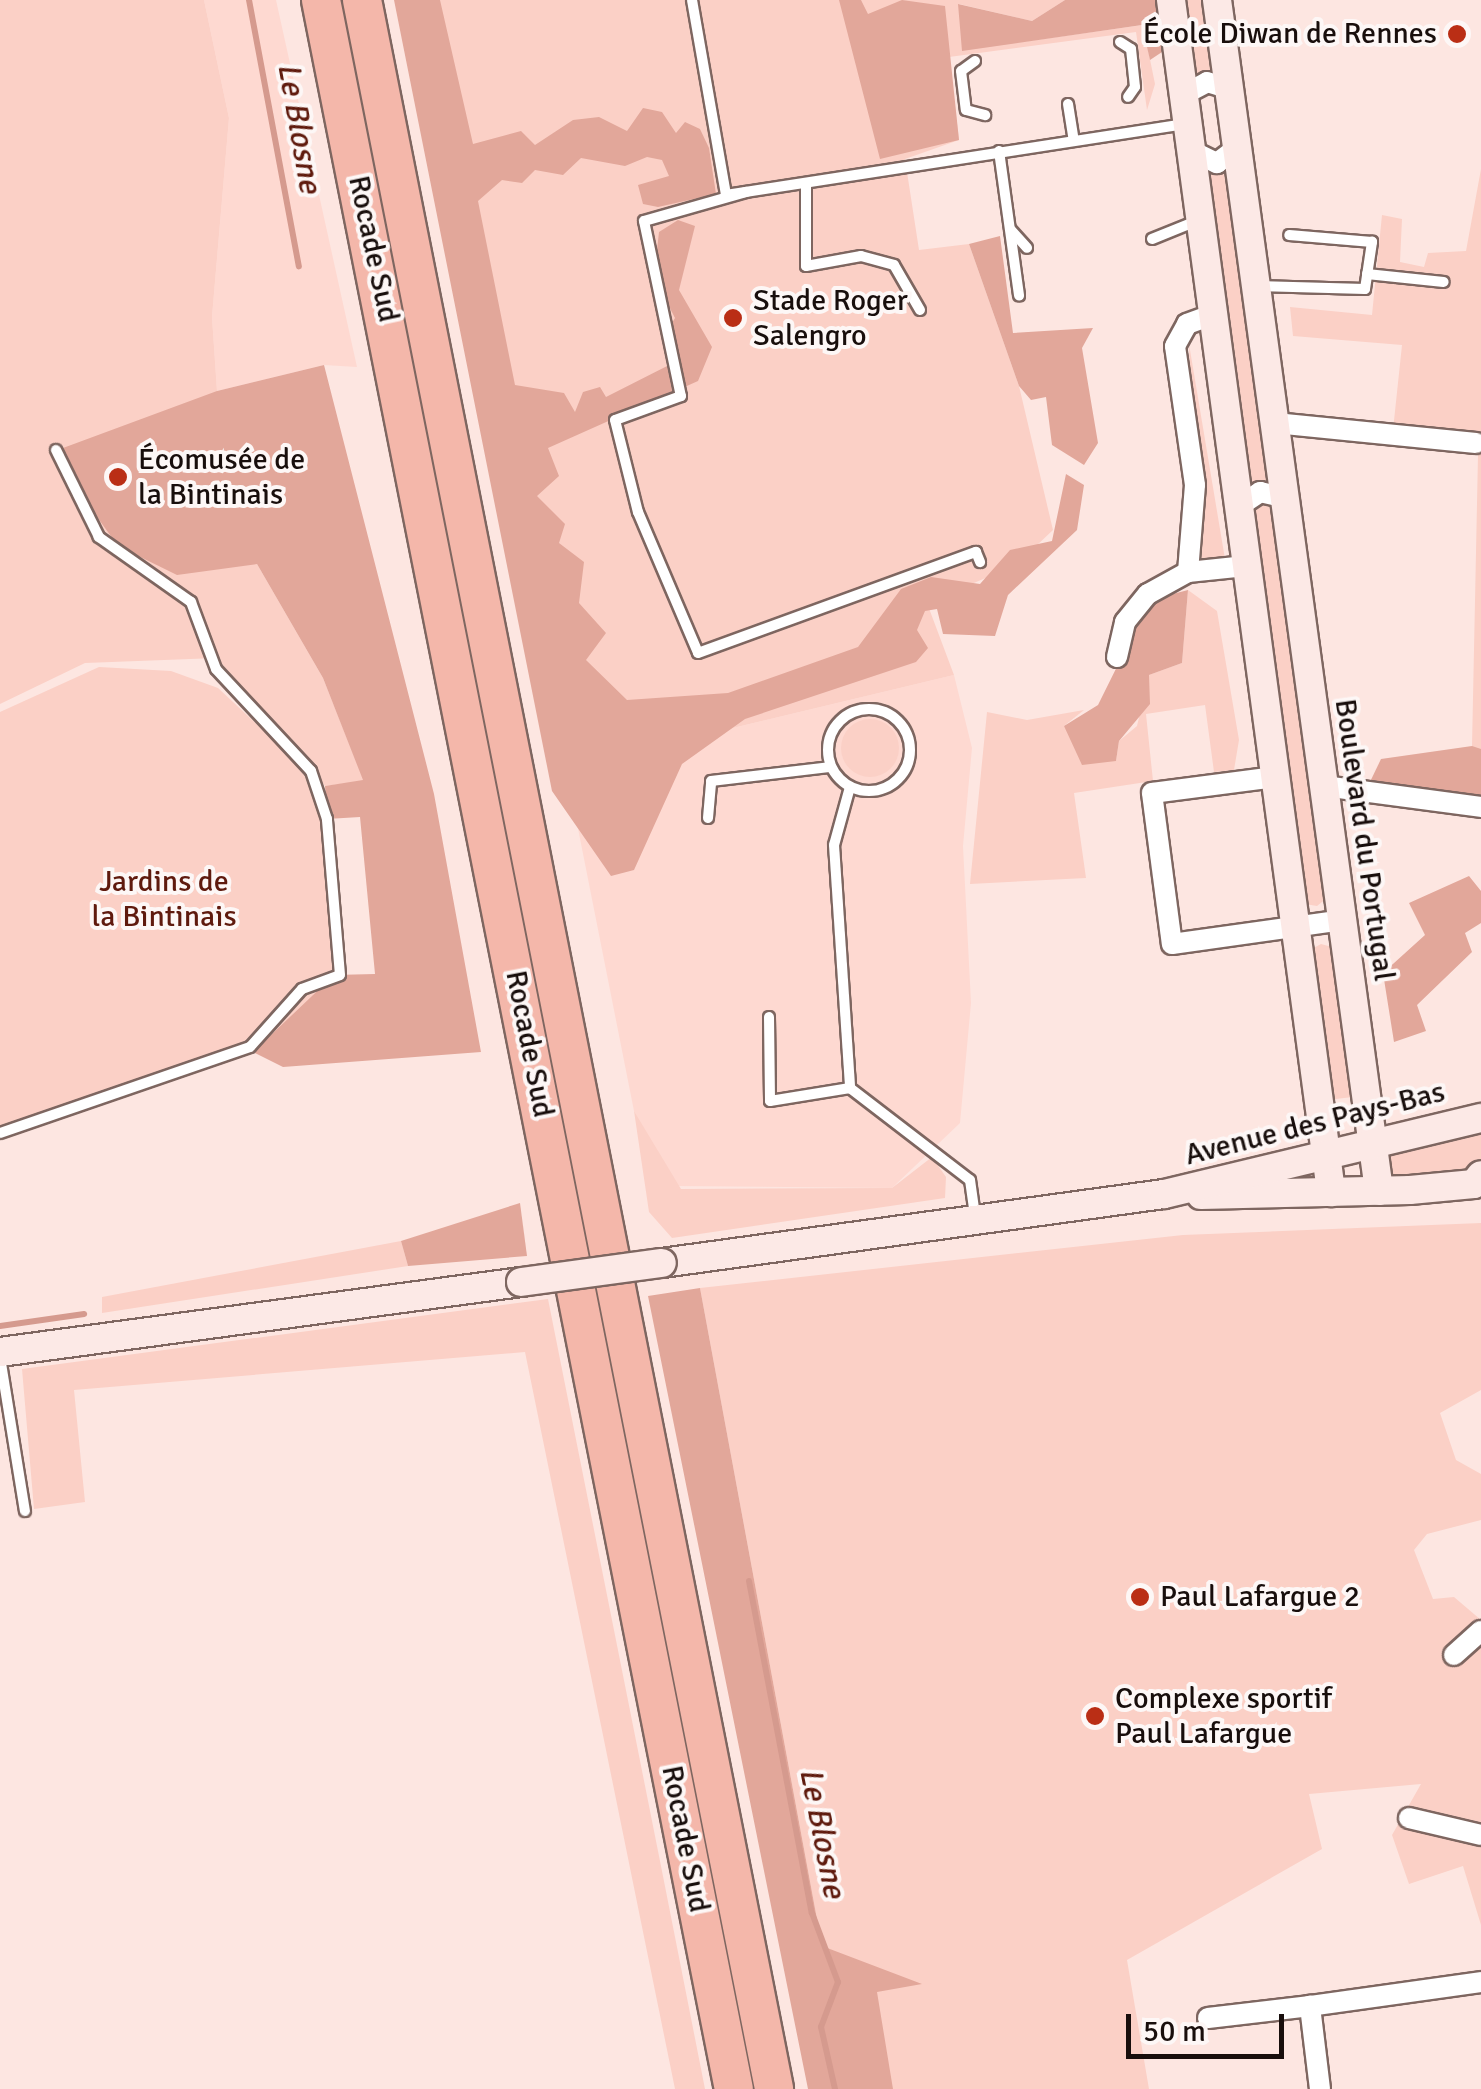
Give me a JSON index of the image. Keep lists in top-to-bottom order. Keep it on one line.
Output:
{"streets":{"highway":["Rocade Sud"],"street":["Boulevard du Portugal","Avenue des Pays-Bas"]},"crossings":[["Boulevard du Portugal","Avenue des Pays-Bas"]],"water":["Le Blosne"],"parks":["Jardins de la Bintinais"],"places":["École Diwan de Rennes","Stade Roger Salengro","Écomusée de la Bintinais","Paul Lafargue 2","Complexe sportif Paul Lafargue"],"scale_bar":"50 m"}
